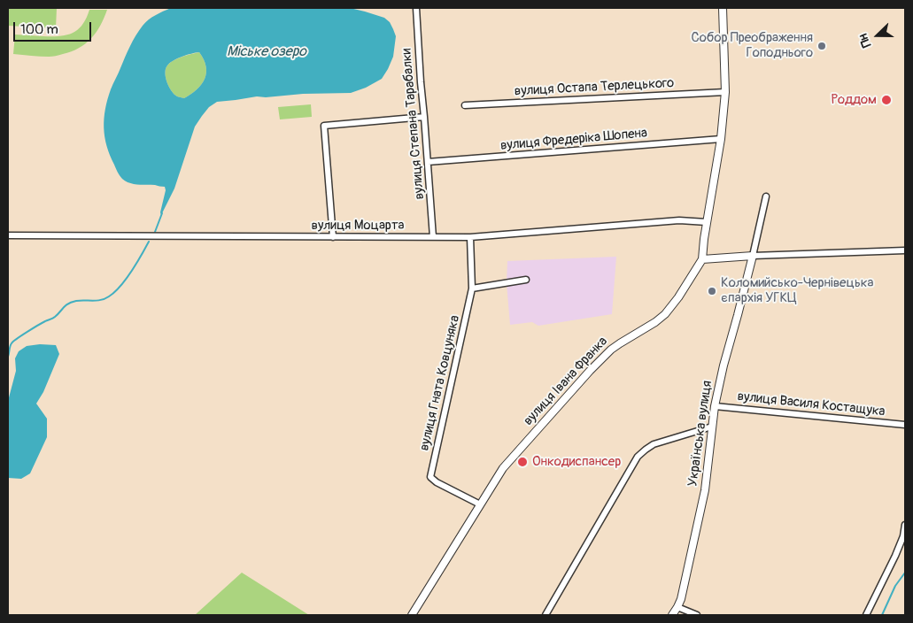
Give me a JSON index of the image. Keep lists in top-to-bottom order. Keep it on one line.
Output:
{"streets":{"street":["вулиця Остапа Терлецького","вулиця Степана Тарабалки","вулиця Фредеріка Шопена","вулиця Моцарта","вулиця Івана Франка","вулиця Гната Ковцуняка","вулиця Василя Костащука","Українська вулиця"]},"crossings":[["вулиця Остапа Терлецького","вулиця Івана Франка"],["вулиця Степана Тарабалки","вулиця Фредеріка Шопена"],["вулиця Степана Тарабалки","вулиця Моцарта"],["вулиця Фредеріка Шопена","вулиця Івана Франка"],["вулиця Моцарта","вулиця Івана Франка"],["вулиця Моцарта","вулиця Гната Ковцуняка"],["вулиця Івана Франка","вулиця Гната Ковцуняка"],["вулиця Василя Костащука","Українська вулиця"]],"water":["Міське озеро"],"places":["Собор Преображення Гоподнього","Роддом","Коломийсько-Чернівецька єпархія УГКЦ","Онкодиспансер"],"scale_bar":"100 m","north":"left"}
